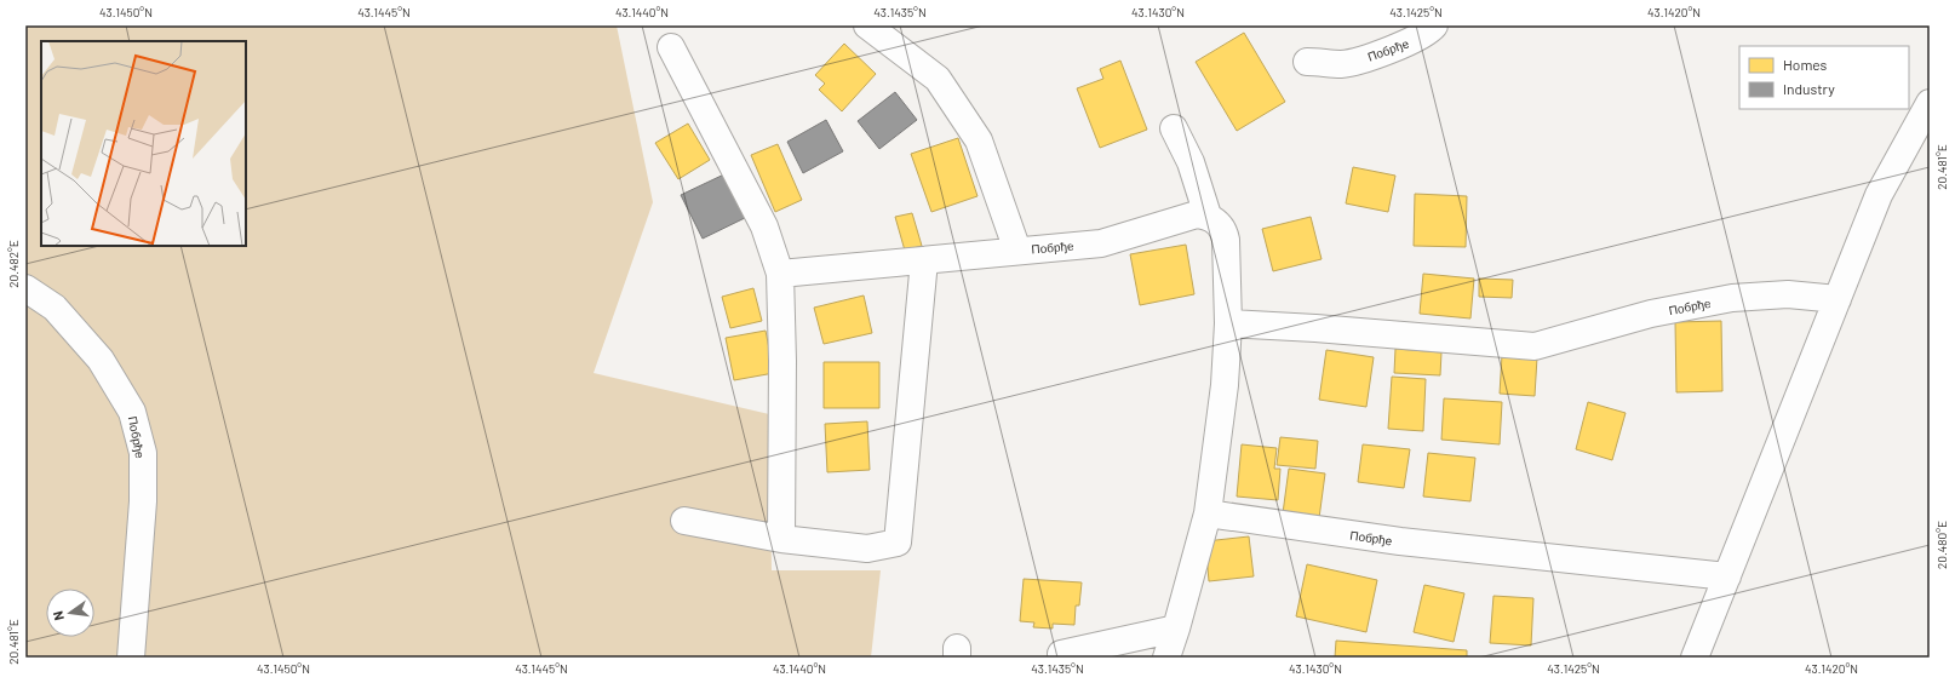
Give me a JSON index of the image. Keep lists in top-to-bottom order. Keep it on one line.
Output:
{"streets":{"street":["Побрђе"]},"legend":["Homes","Industry"],"north":"left","coordinates":["43.1450°N","43.1445°N","43.1440°N","43.1435°N","43.1430°N","43.1425°N","43.1420°N","20.481°E","20.482°E","20.480°E"]}
